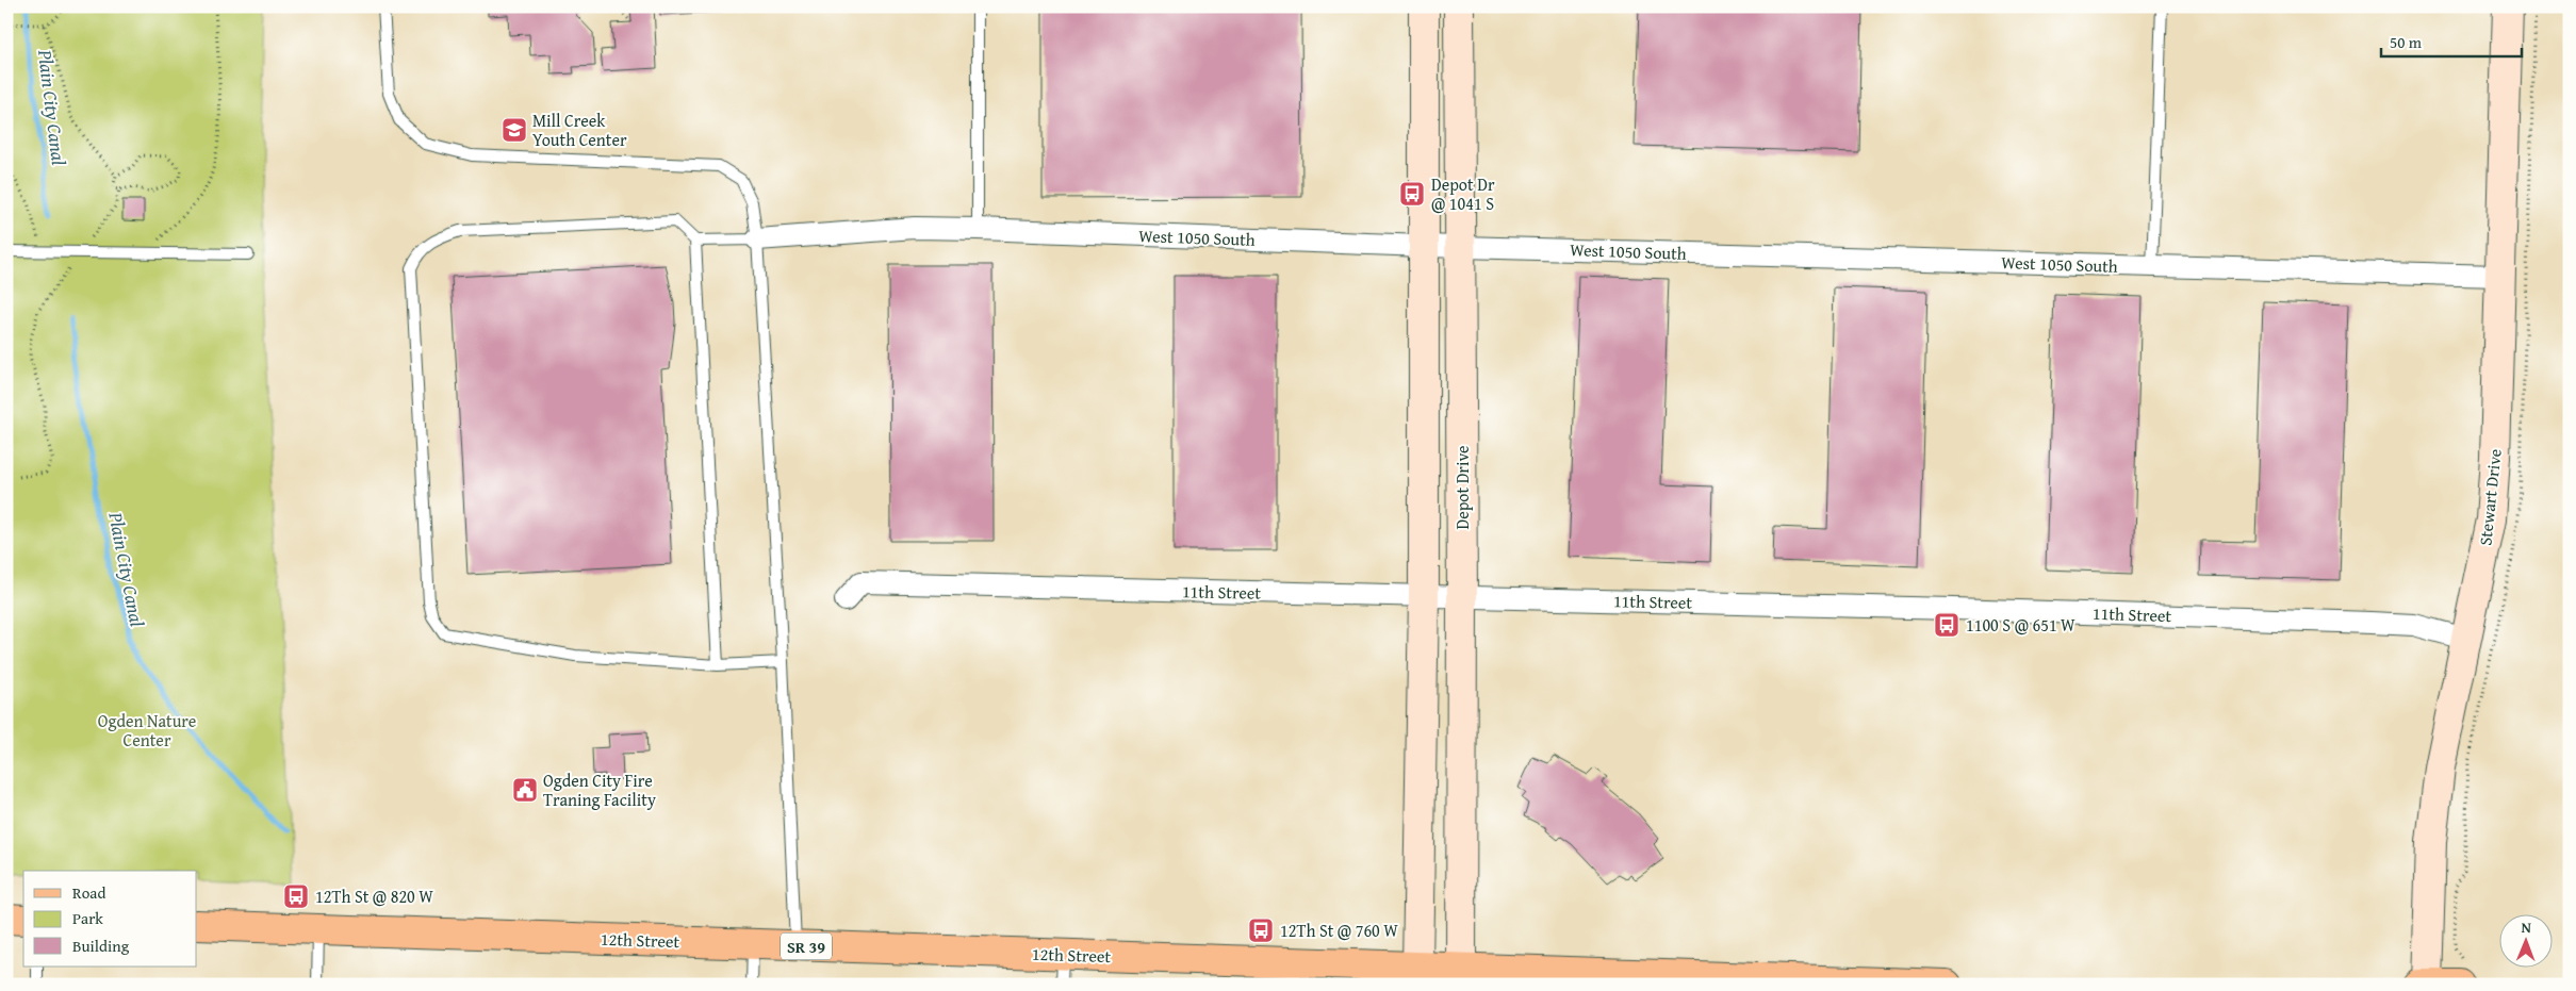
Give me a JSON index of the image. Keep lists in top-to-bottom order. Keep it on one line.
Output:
{"streets":{"main road":["Depot Drive","Stewart Drive","12th Street","SR 39"],"street":["West 1050 South","11th Street"]},"crossings":[["West 1050 South","Depot Drive"],["West 1050 South","Stewart Drive"],["Depot Drive","11th Street"],["Depot Drive","12th Street"],["Stewart Drive","11th Street"]],"water":["Plain City Canal"],"parks":["Ogden Nature Center"],"places":{"school or university":["Mill Creek Youth Center"],"bus stop":["Depot Dr @ 1041 S","1100 S @ 651 W","12Th St @ 820 W","12Th St @ 760 W"],"public building":["Ogden City Fire Traning Facility"]},"legend":["Road","Park","Building"],"scale_bar":"50 m","north":"top"}
